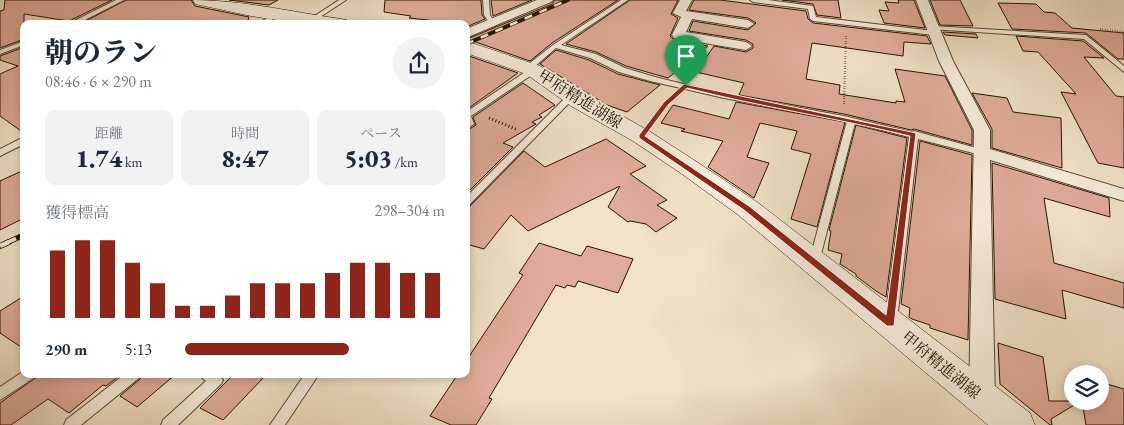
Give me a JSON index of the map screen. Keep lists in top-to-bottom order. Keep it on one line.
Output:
{"streets":{"main road":["甲府精進湖線"]},"page":{"heading":["朝のラン","08:46 · 6 × 290 m"],"stats":[["距離","1.74 km"],["時間","8:47"],["ペース","5:03 /km"]],"chart":["獲得標高","298–304 m"],"list":[{"name":"290 m","note":"5:13"}]}}
